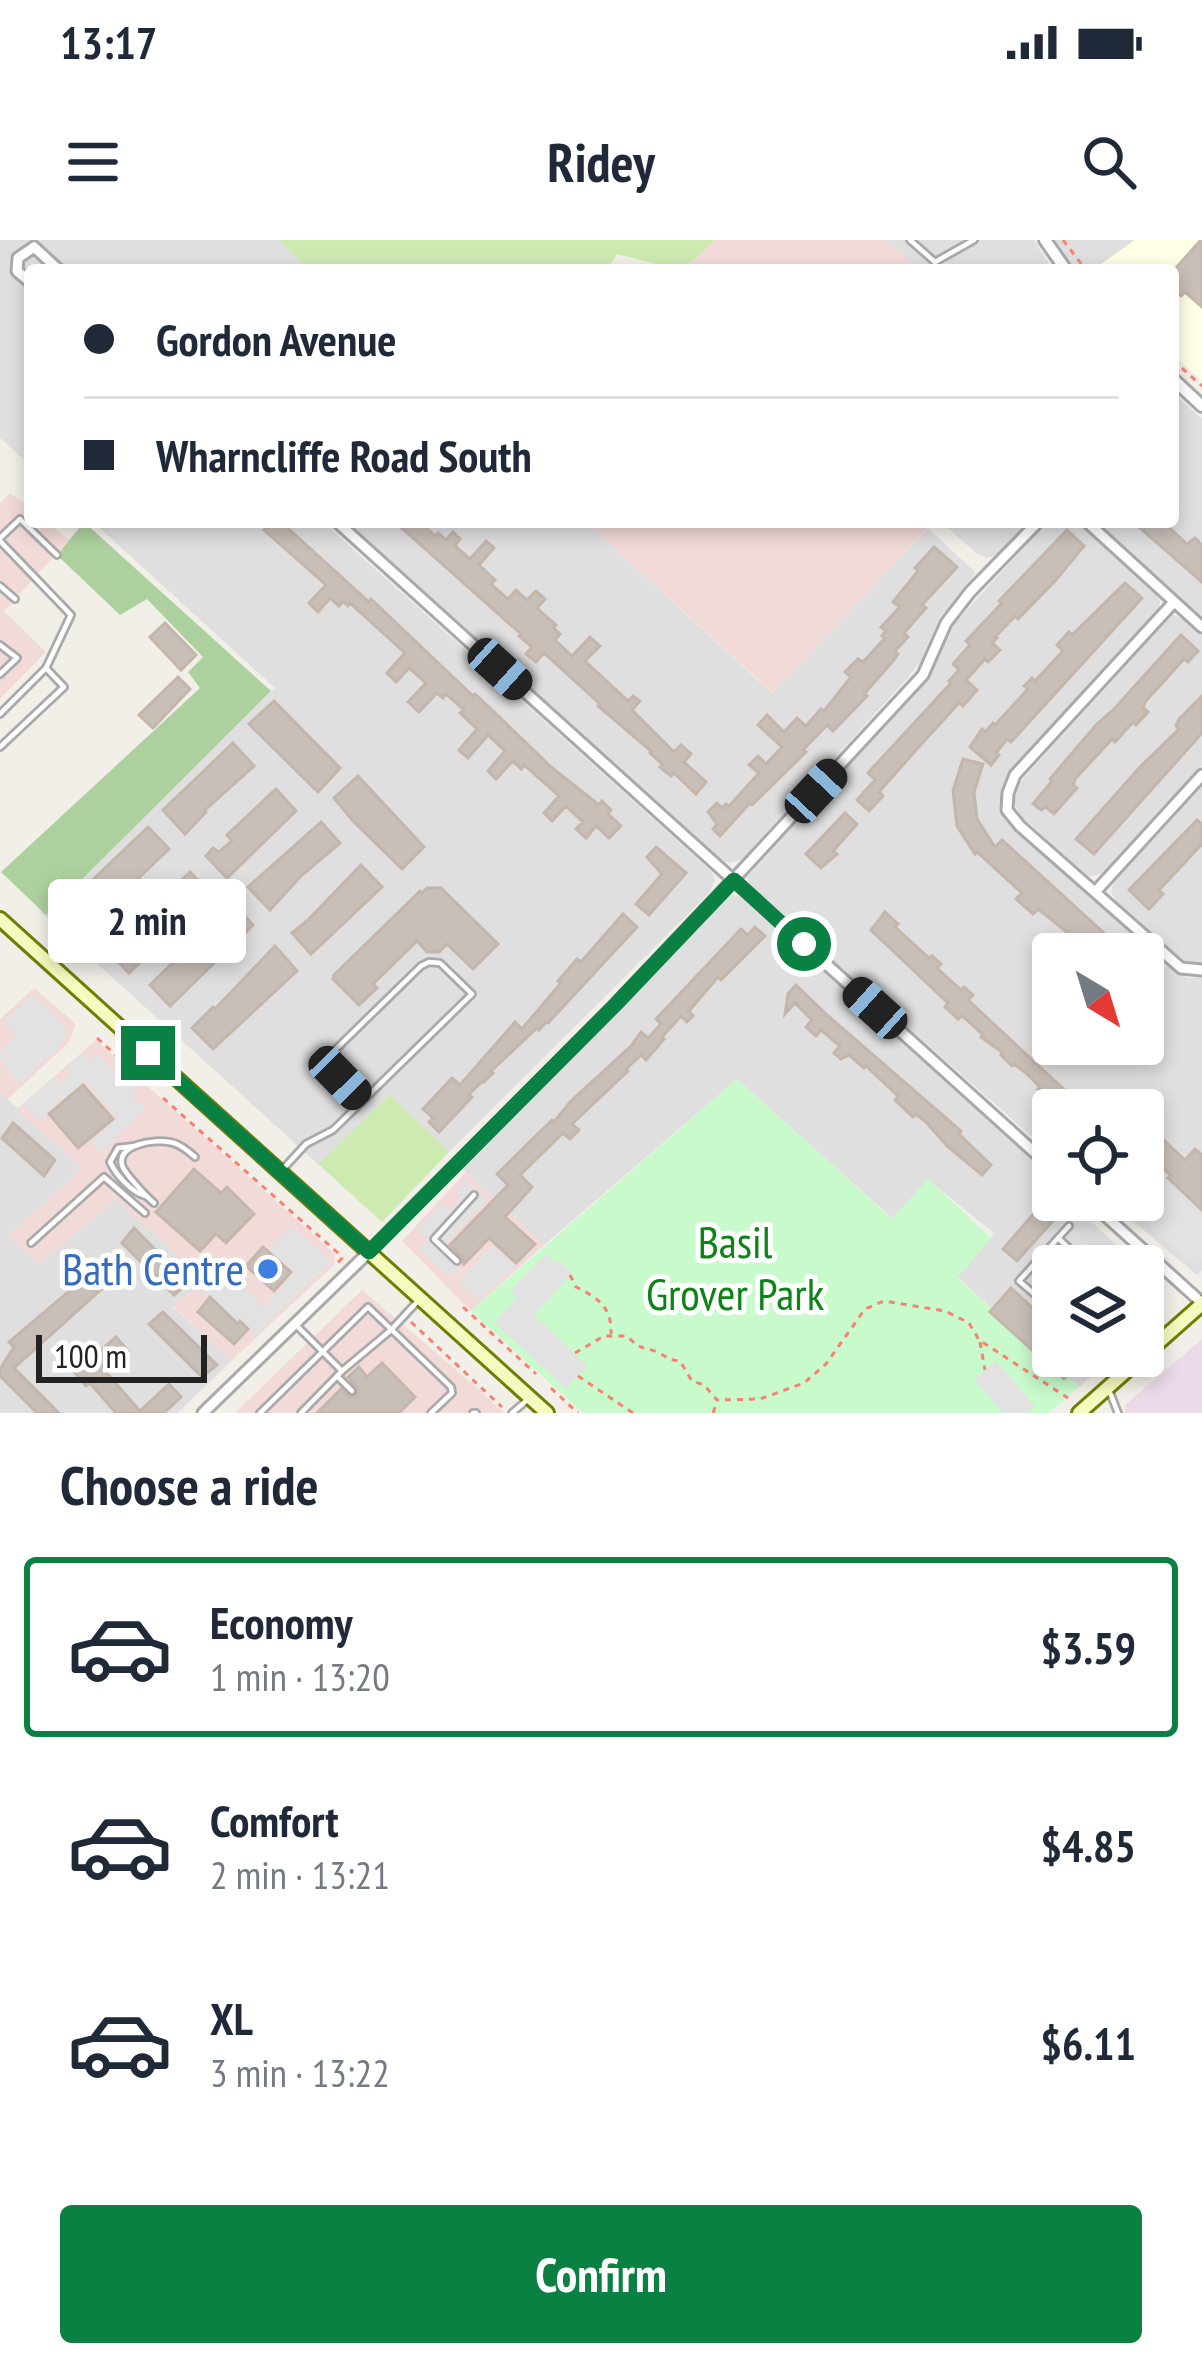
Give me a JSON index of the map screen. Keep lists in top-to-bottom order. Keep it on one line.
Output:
{"parks":["Basil Grover Park"],"places":["Bath Centre"],"scale_bar":"100 m","north":"bottom right","page":{"status":"13:17","header":"Ridey","banner":["Gordon Avenue","Wharncliffe Road South"],"bubble":"2 min","scale":"100 m","heading":"Choose a ride","list":[{"name":"Economy","note":"1 min · 13:20","value":"$3.59"},{"name":"Comfort","note":"2 min · 13:21","value":"$4.85"},{"name":"XL","note":"3 min · 13:22","value":"$6.11"}],"buttons":"Confirm"}}
